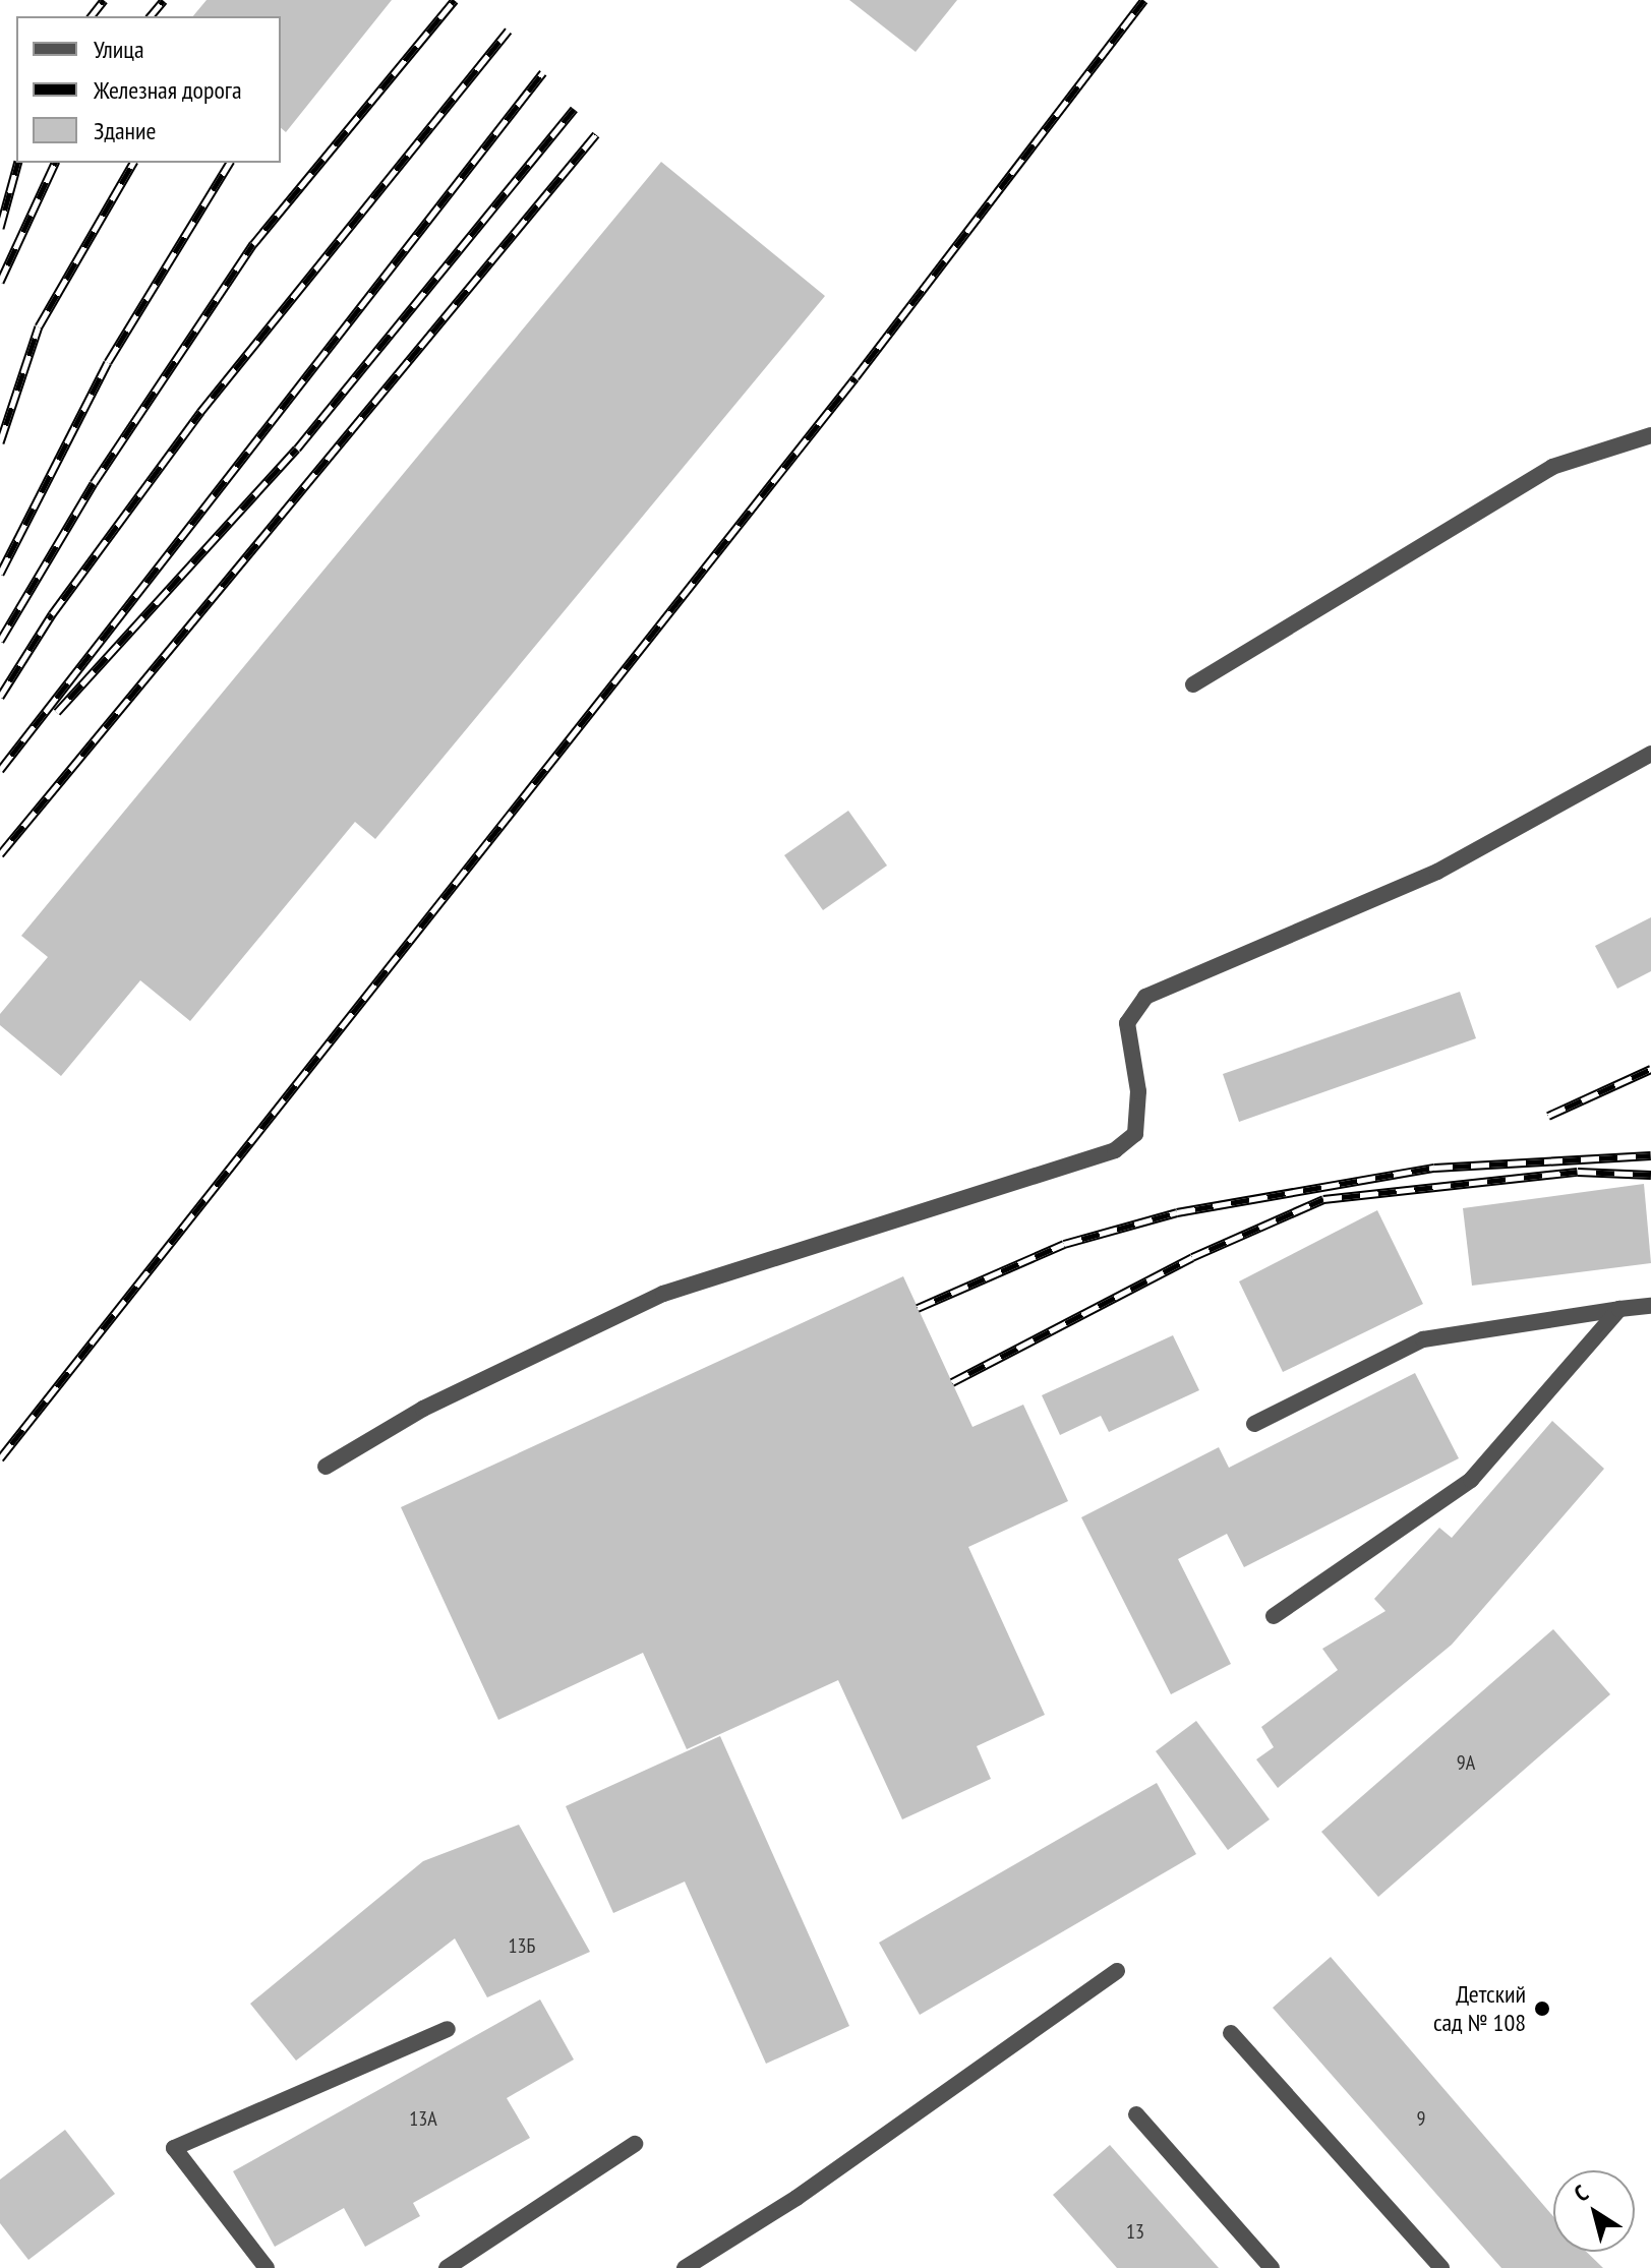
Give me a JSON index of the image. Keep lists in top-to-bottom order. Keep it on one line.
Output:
{"places":["Детский сад № 108"],"house_numbers":["9А","13Б","13А","9","13"],"legend":["Улица","Железная дорога","Здание"],"north":"top left"}
